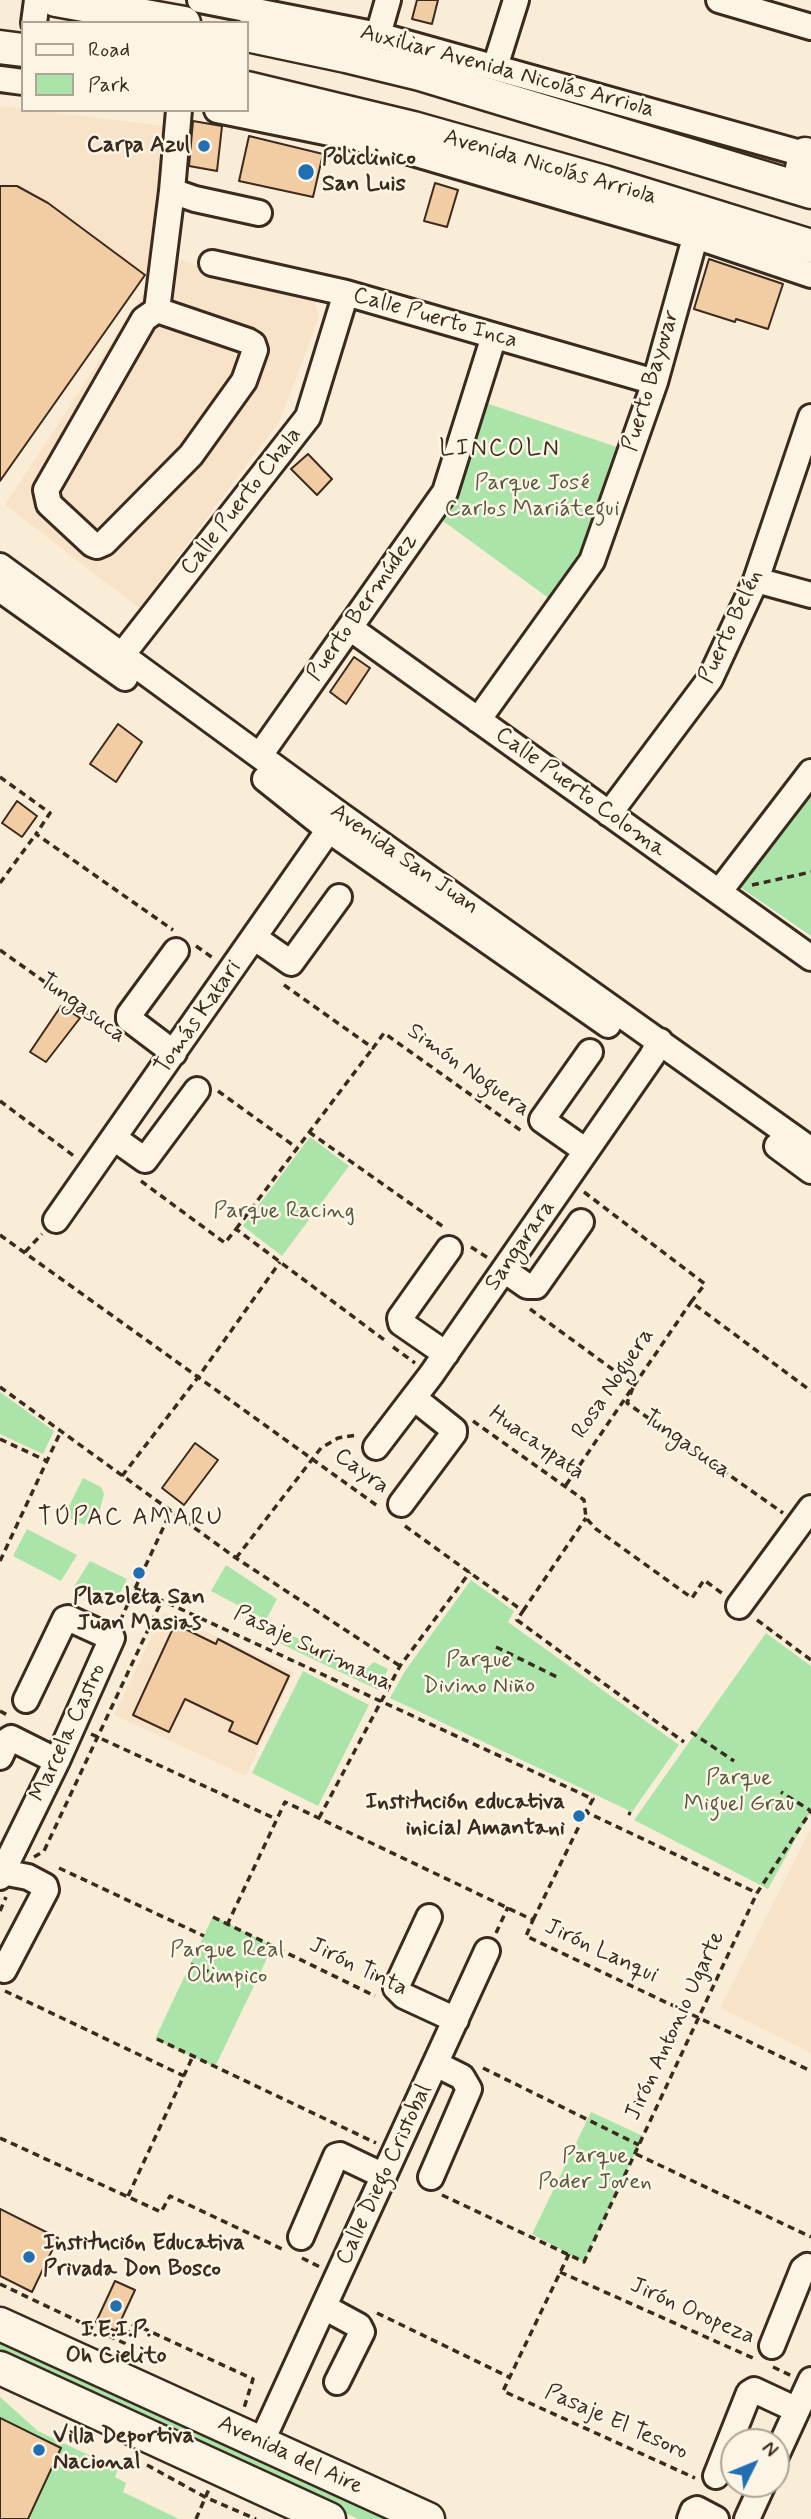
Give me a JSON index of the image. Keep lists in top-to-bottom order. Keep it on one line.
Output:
{"streets":{"main road":["Avenida Nicolás Arriola","Avenida del Aire"],"street":["Auxiliar Avenida Nicolás Arriola","Calle Puerto Inca","Puerto Bayovar","Calle Puerto Chala","Puerto Bermúdez","Puerto Belén","Calle Puerto Coloma","Avenida San Juan","Tomás Katari","Sangarara","Marcela Castro","Calle Diego Cristobal"],"path":["Tungasuca","Simón Noguera","Rosa Noguera","Huacaypata","Cayra","Pasaje Surimana","Jirón Lanqui","Jirón Tinta","Jirón Antonio Ugarte","Jirón Oropeza","Pasaje El Tesoro"]},"crossings":[["Avenida Nicolás Arriola","Puerto Bayovar"],["Calle Puerto Inca","Puerto Bayovar"],["Calle Puerto Inca","Calle Puerto Chala"],["Calle Puerto Inca","Puerto Bermúdez"],["Puerto Bayovar","Calle Puerto Coloma"],["Calle Puerto Chala","Avenida San Juan"],["Puerto Bermúdez","Calle Puerto Coloma"],["Puerto Bermúdez","Avenida San Juan"],["Puerto Belén","Calle Puerto Coloma"],["Avenida San Juan","Tomás Katari"],["Avenida San Juan","Sangarara"],["Tungasuca","Rosa Noguera"],["Rosa Noguera","Huacaypata"],["Pasaje Surimana","Marcela Castro"],["Pasaje Surimana","Jirón Lanqui"],["Jirón Lanqui","Jirón Antonio Ugarte"],["Calle Diego Cristobal","Avenida del Aire"]],"districts":["LINCOLN","TÚPAC AMARU"],"parks":["Parque José Carlos Mariátegui","Parque Racing","Parque Divino Niño","Parque Miguel Grau","Parque Real Olimpico","Parque Poder Joven"],"places":["Carpa Azul","Policlinico San Luis","Plazoleta San Juan Masias","Institución educativa inicial Amantani","Institución Educativa Privada Don Bosco","I.E.I.P. Oh Cielito","Villa Deportiva Nacional"],"legend":["Road","Park"],"north":"top right"}
